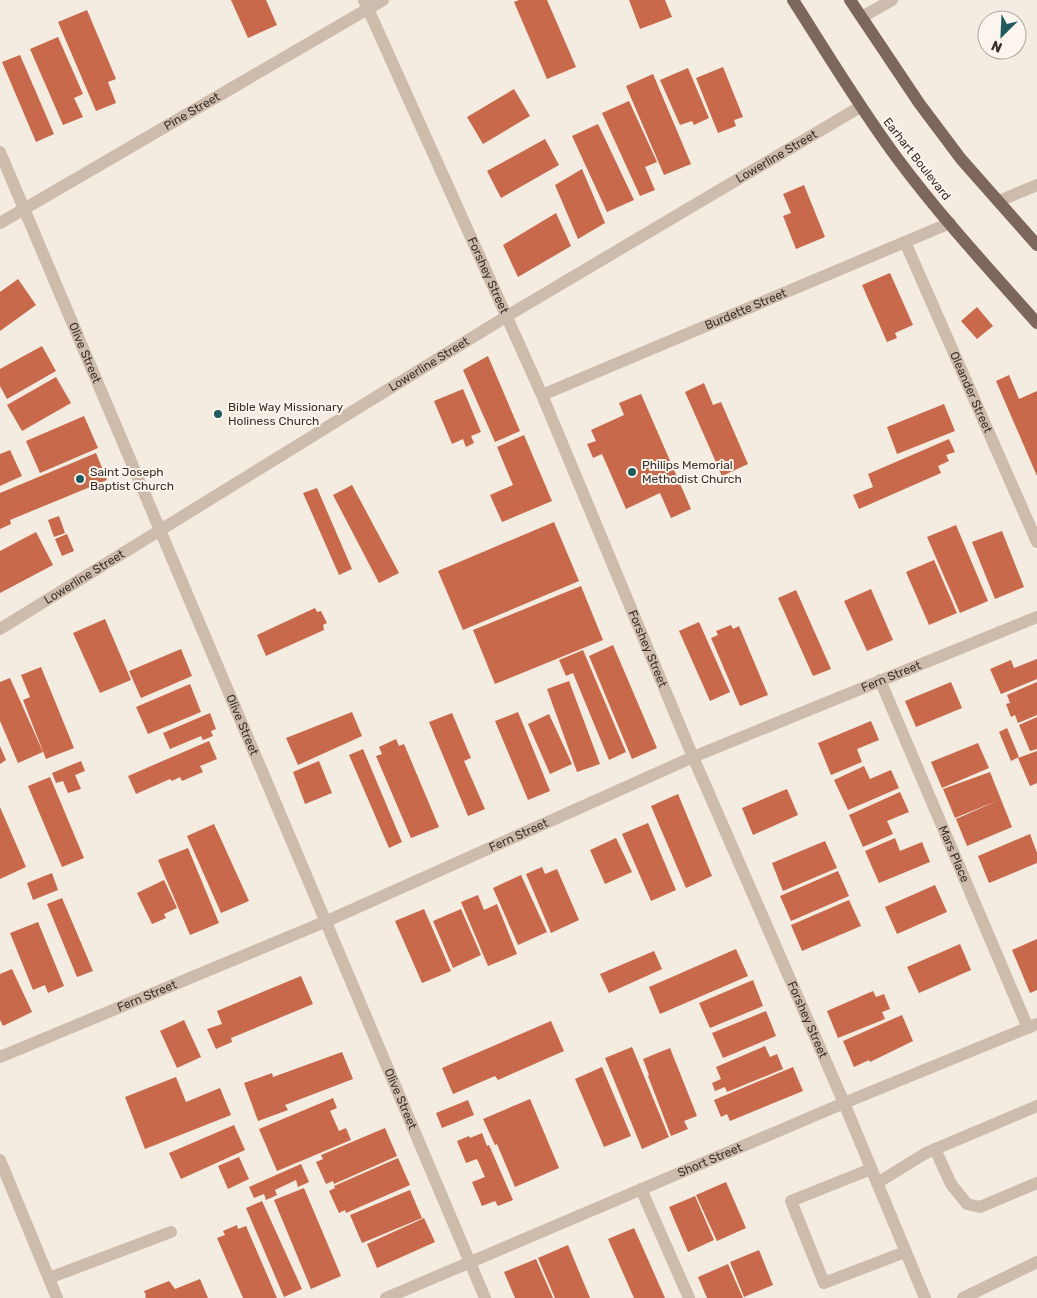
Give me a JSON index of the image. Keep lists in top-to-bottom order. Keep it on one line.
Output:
{"streets":{"main road":["Earhart Boulevard"],"street":["Pine Street","Lowerline Street","Forshey Street","Burdette Street","Olive Street","Oleander Street","Fern Street","Mars Place","Short Street"]},"crossings":[["Pine Street","Forshey Street"],["Pine Street","Olive Street"],["Lowerline Street","Earhart Boulevard"],["Lowerline Street","Forshey Street"],["Lowerline Street","Olive Street"],["Earhart Boulevard","Burdette Street"],["Forshey Street","Burdette Street"],["Forshey Street","Fern Street"],["Forshey Street","Short Street"],["Burdette Street","Oleander Street"],["Olive Street","Fern Street"],["Olive Street","Short Street"],["Fern Street","Mars Place"],["Mars Place","Short Street"]],"places":["Bible Way Missionary Holiness Church","Philips Memorial Methodist Church","Saint Joseph Baptist Church"],"north":"bottom left"}
